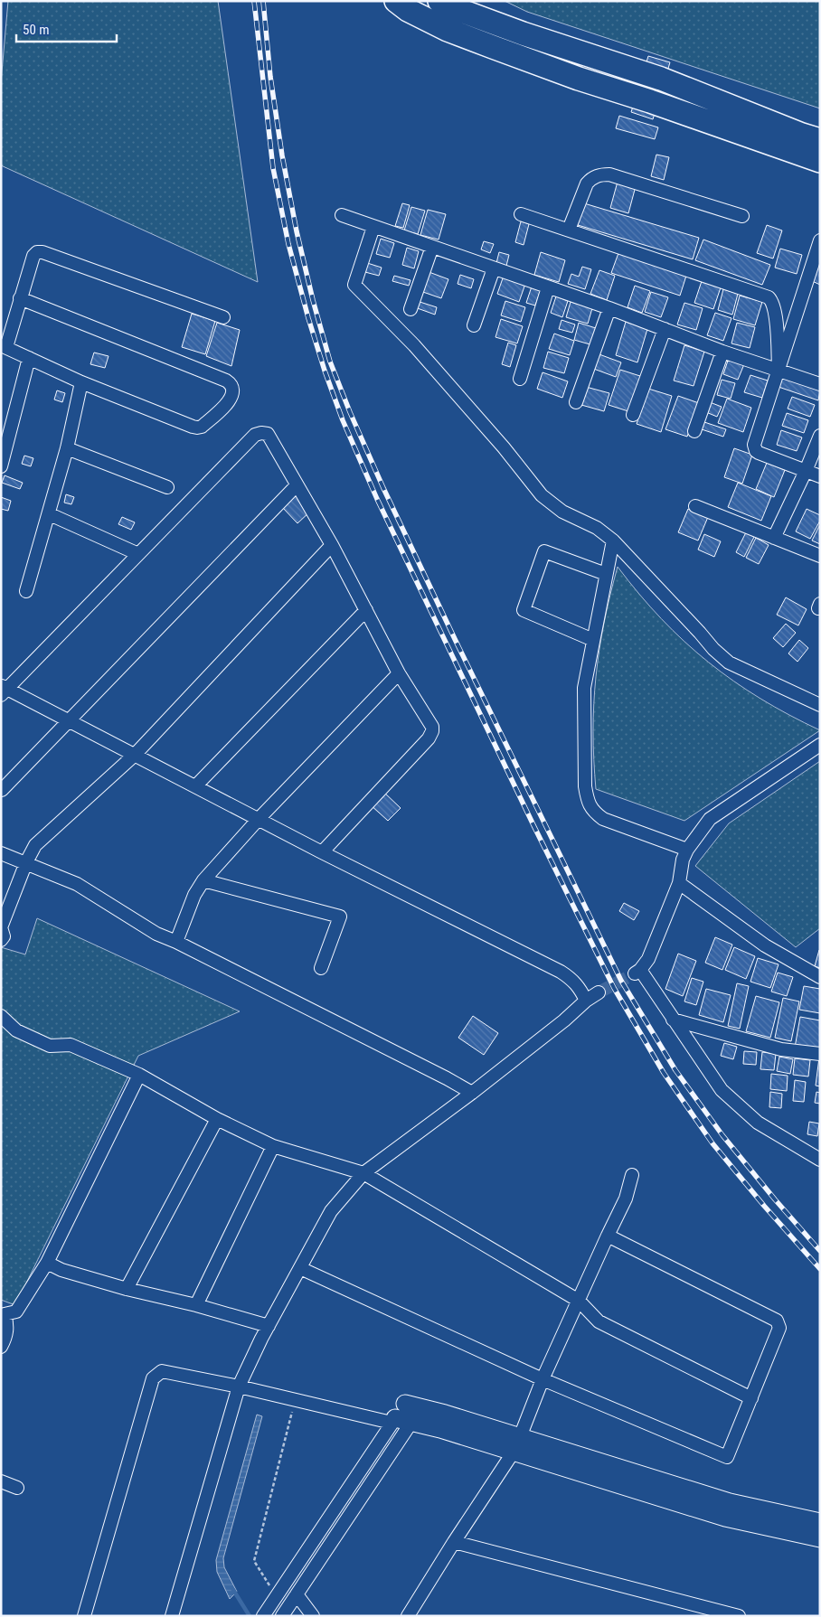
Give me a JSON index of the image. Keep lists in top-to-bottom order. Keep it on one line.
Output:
{"scale_bar":"50 m"}
